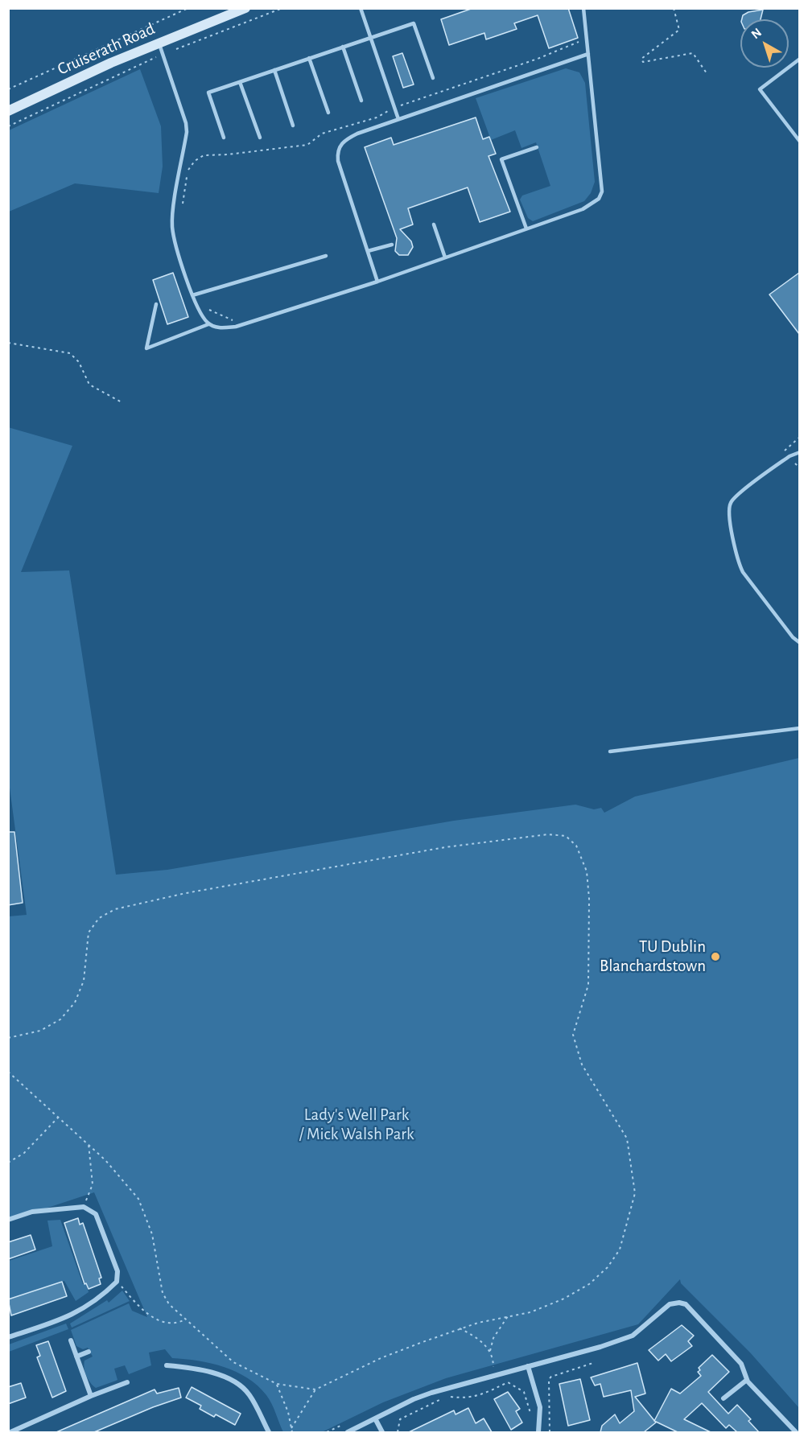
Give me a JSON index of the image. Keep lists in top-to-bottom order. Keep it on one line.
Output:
{"streets":{"main road":["Cruiserath Road"]},"parks":["Lady's Well Park / Mick Walsh Park"],"places":["TU Dublin Blanchardstown"],"north":"top left"}
